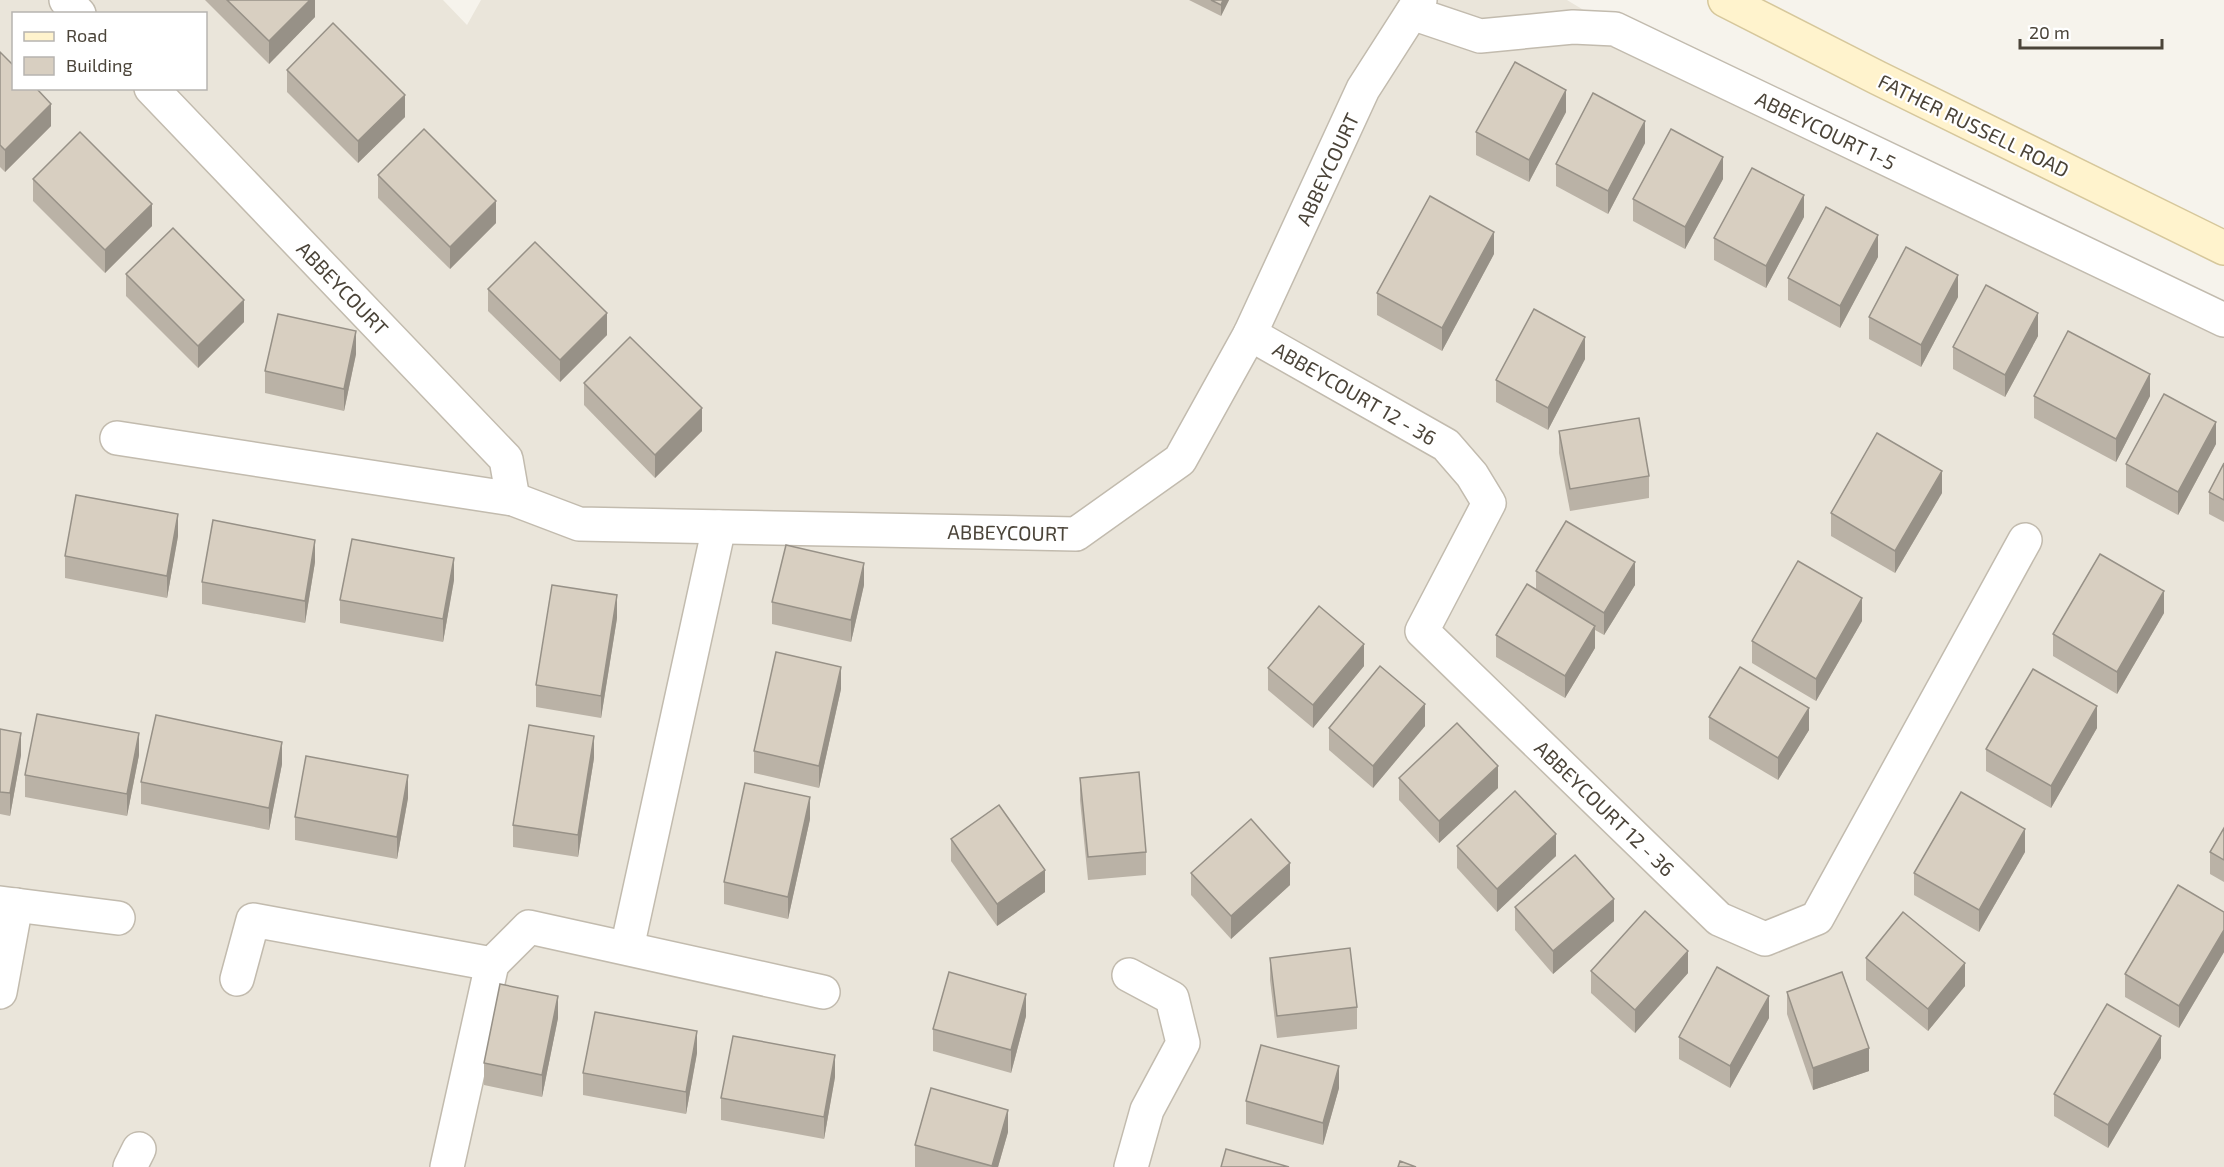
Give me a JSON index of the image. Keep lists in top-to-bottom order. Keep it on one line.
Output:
{"streets":{"street":["FATHER RUSSELL ROAD","ABBEYCOURT 1-5","ABBEYCOURT","ABBEYCOURT 12 - 36"]},"crossings":[["ABBEYCOURT 1-5","ABBEYCOURT"],["ABBEYCOURT","ABBEYCOURT 12 - 36"]],"legend":["Road","Building"],"scale_bar":"20 m"}
